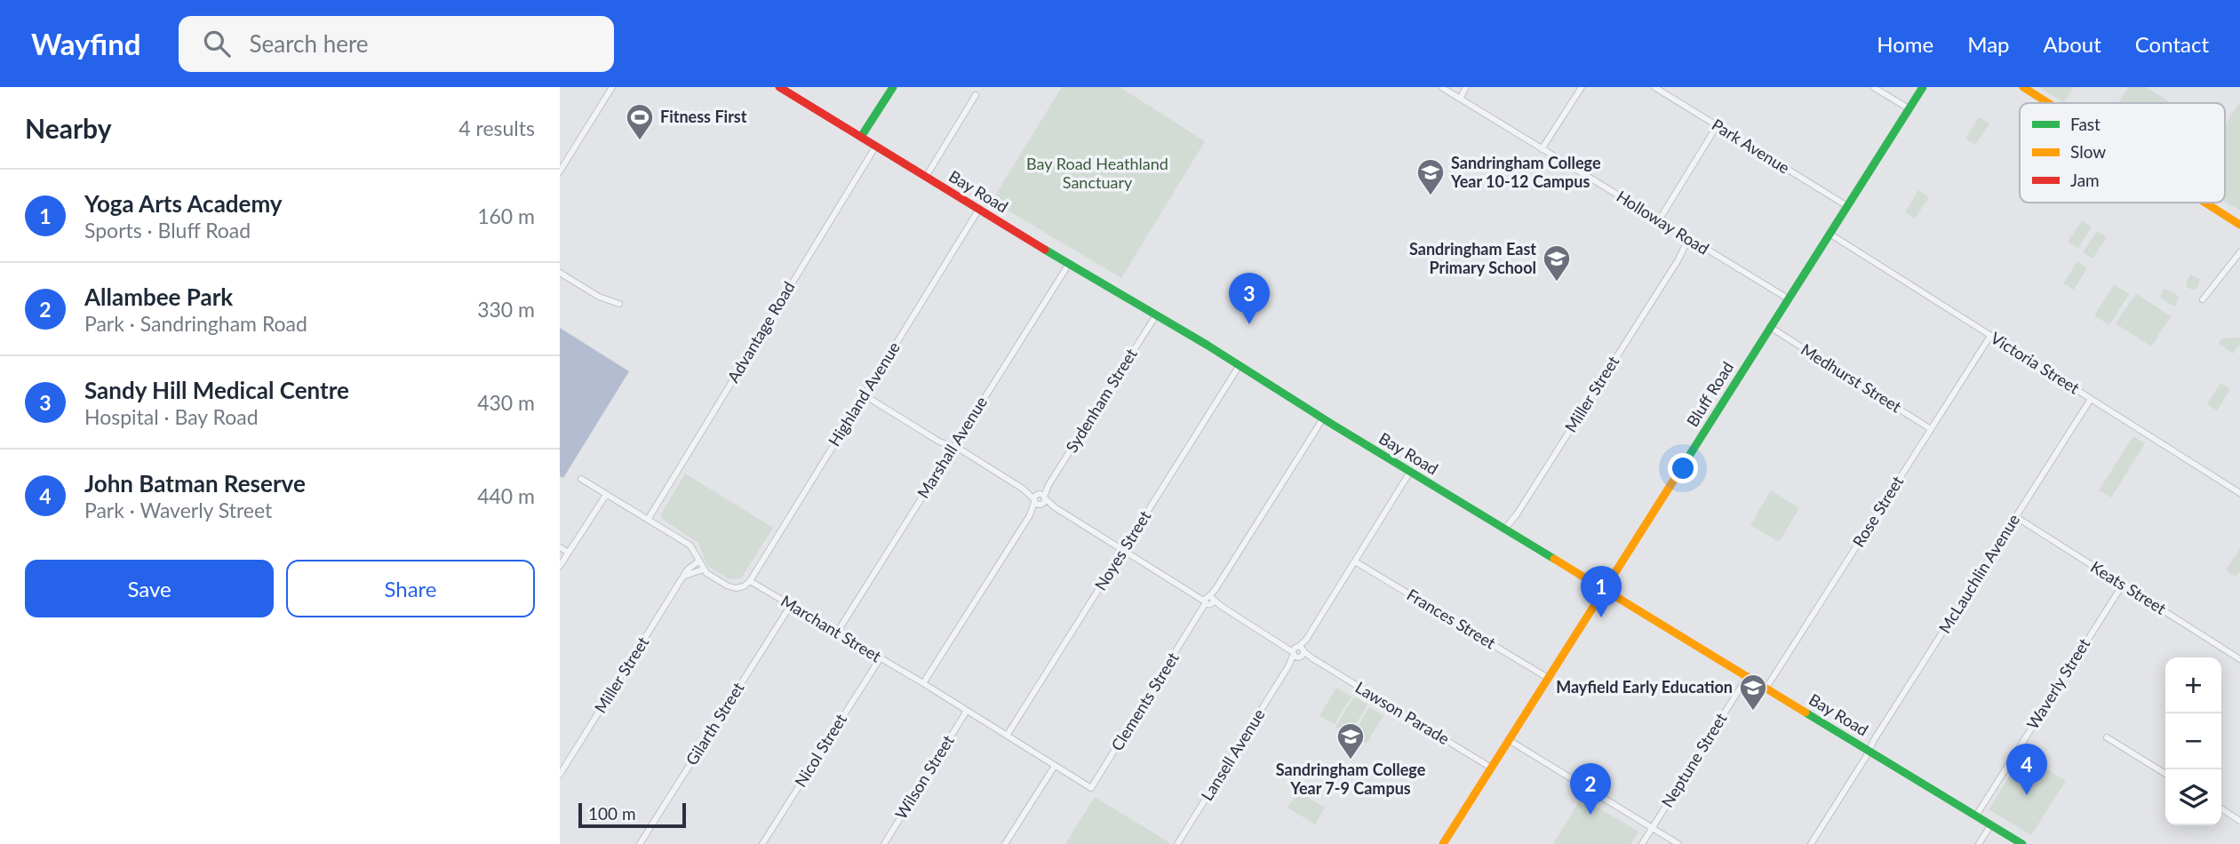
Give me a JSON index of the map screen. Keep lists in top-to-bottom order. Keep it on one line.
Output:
{"streets":{"main road":["Bay Road","Bluff Road"],"street":["Park Avenue","Holloway Road","Advantage Road","Victoria Street","Medhurst Street","Highland Avenue","Miller Street","Sydenham Street","Marshall Avenue","Rose Street","Noyes Street","McLauchlin Avenue","Keats Street","Frances Street","Marchant Street","Waverly Street","Clements Street","Lawson Parade","Gilarth Street","Nicol Street","Lansell Avenue","Neptune Street","Wilson Street"]},"crossings":[["Park Avenue","Bluff Road"],["Bay Road","Advantage Road"],["Bay Road","Highland Avenue"],["Bay Road","Miller Street"],["Bay Road","Bluff Road"],["Bay Road","Sydenham Street"],["Bay Road","Marshall Avenue"],["Bay Road","Rose Street"],["Bay Road","Noyes Street"],["Bay Road","McLauchlin Avenue"],["Bay Road","Waverly Street"],["Bay Road","Clements Street"],["Bay Road","Lansell Avenue"],["Bay Road","Neptune Street"],["Holloway Road","Miller Street"],["Holloway Road","Bluff Road"],["Victoria Street","Bluff Road"],["Victoria Street","Rose Street"],["Victoria Street","McLauchlin Avenue"],["Medhurst Street","Bluff Road"],["Medhurst Street","Rose Street"],["Highland Avenue","Marchant Street"],["Highland Avenue","Lawson Parade"],["Bluff Road","Frances Street"],["Bluff Road","Lawson Parade"],["Sydenham Street","Marchant Street"],["Sydenham Street","Lawson Parade"],["Marshall Avenue","Marchant Street"],["Marshall Avenue","Lawson Parade"],["Noyes Street","Marchant Street"],["Noyes Street","Lawson Parade"],["McLauchlin Avenue","Keats Street"],["Keats Street","Waverly Street"],["Frances Street","Lansell Avenue"],["Marchant Street","Clements Street"],["Marchant Street","Gilarth Street"],["Marchant Street","Nicol Street"],["Marchant Street","Wilson Street"],["Clements Street","Lawson Parade"],["Lawson Parade","Lansell Avenue"]],"parks":["Bay Road Heathland Sanctuary"],"places":{"sports":["Fitness First"],"school or university":["Sandringham College Year 10-12 Campus","Sandringham East Primary School","Mayfield Early Education","Sandringham College Year 7-9 Campus"]},"legend":["Fast","Slow","Jam"],"scale_bar":"100 m","page":{"header":"Wayfind","search":"Search here","nav":["Home","Map","About","Contact"],"heading":["Nearby","4 results"],"list":[{"mark":"1","name":"Yoga Arts Academy","note":"Sports · Bluff Road","value":"160 m"},{"mark":"2","name":"Allambee Park","note":"Park · Sandringham Road","value":"330 m"},{"mark":"3","name":"Sandy Hill Medical Centre","note":"Hospital · Bay Road","value":"430 m"},{"mark":"4","name":"John Batman Reserve","note":"Park · Waverly Street","value":"440 m"}],"pins":["3","1","4","2"],"buttons":["Save","Share"],"map_buttons":["+","−"],"scale":"100 m"}}
